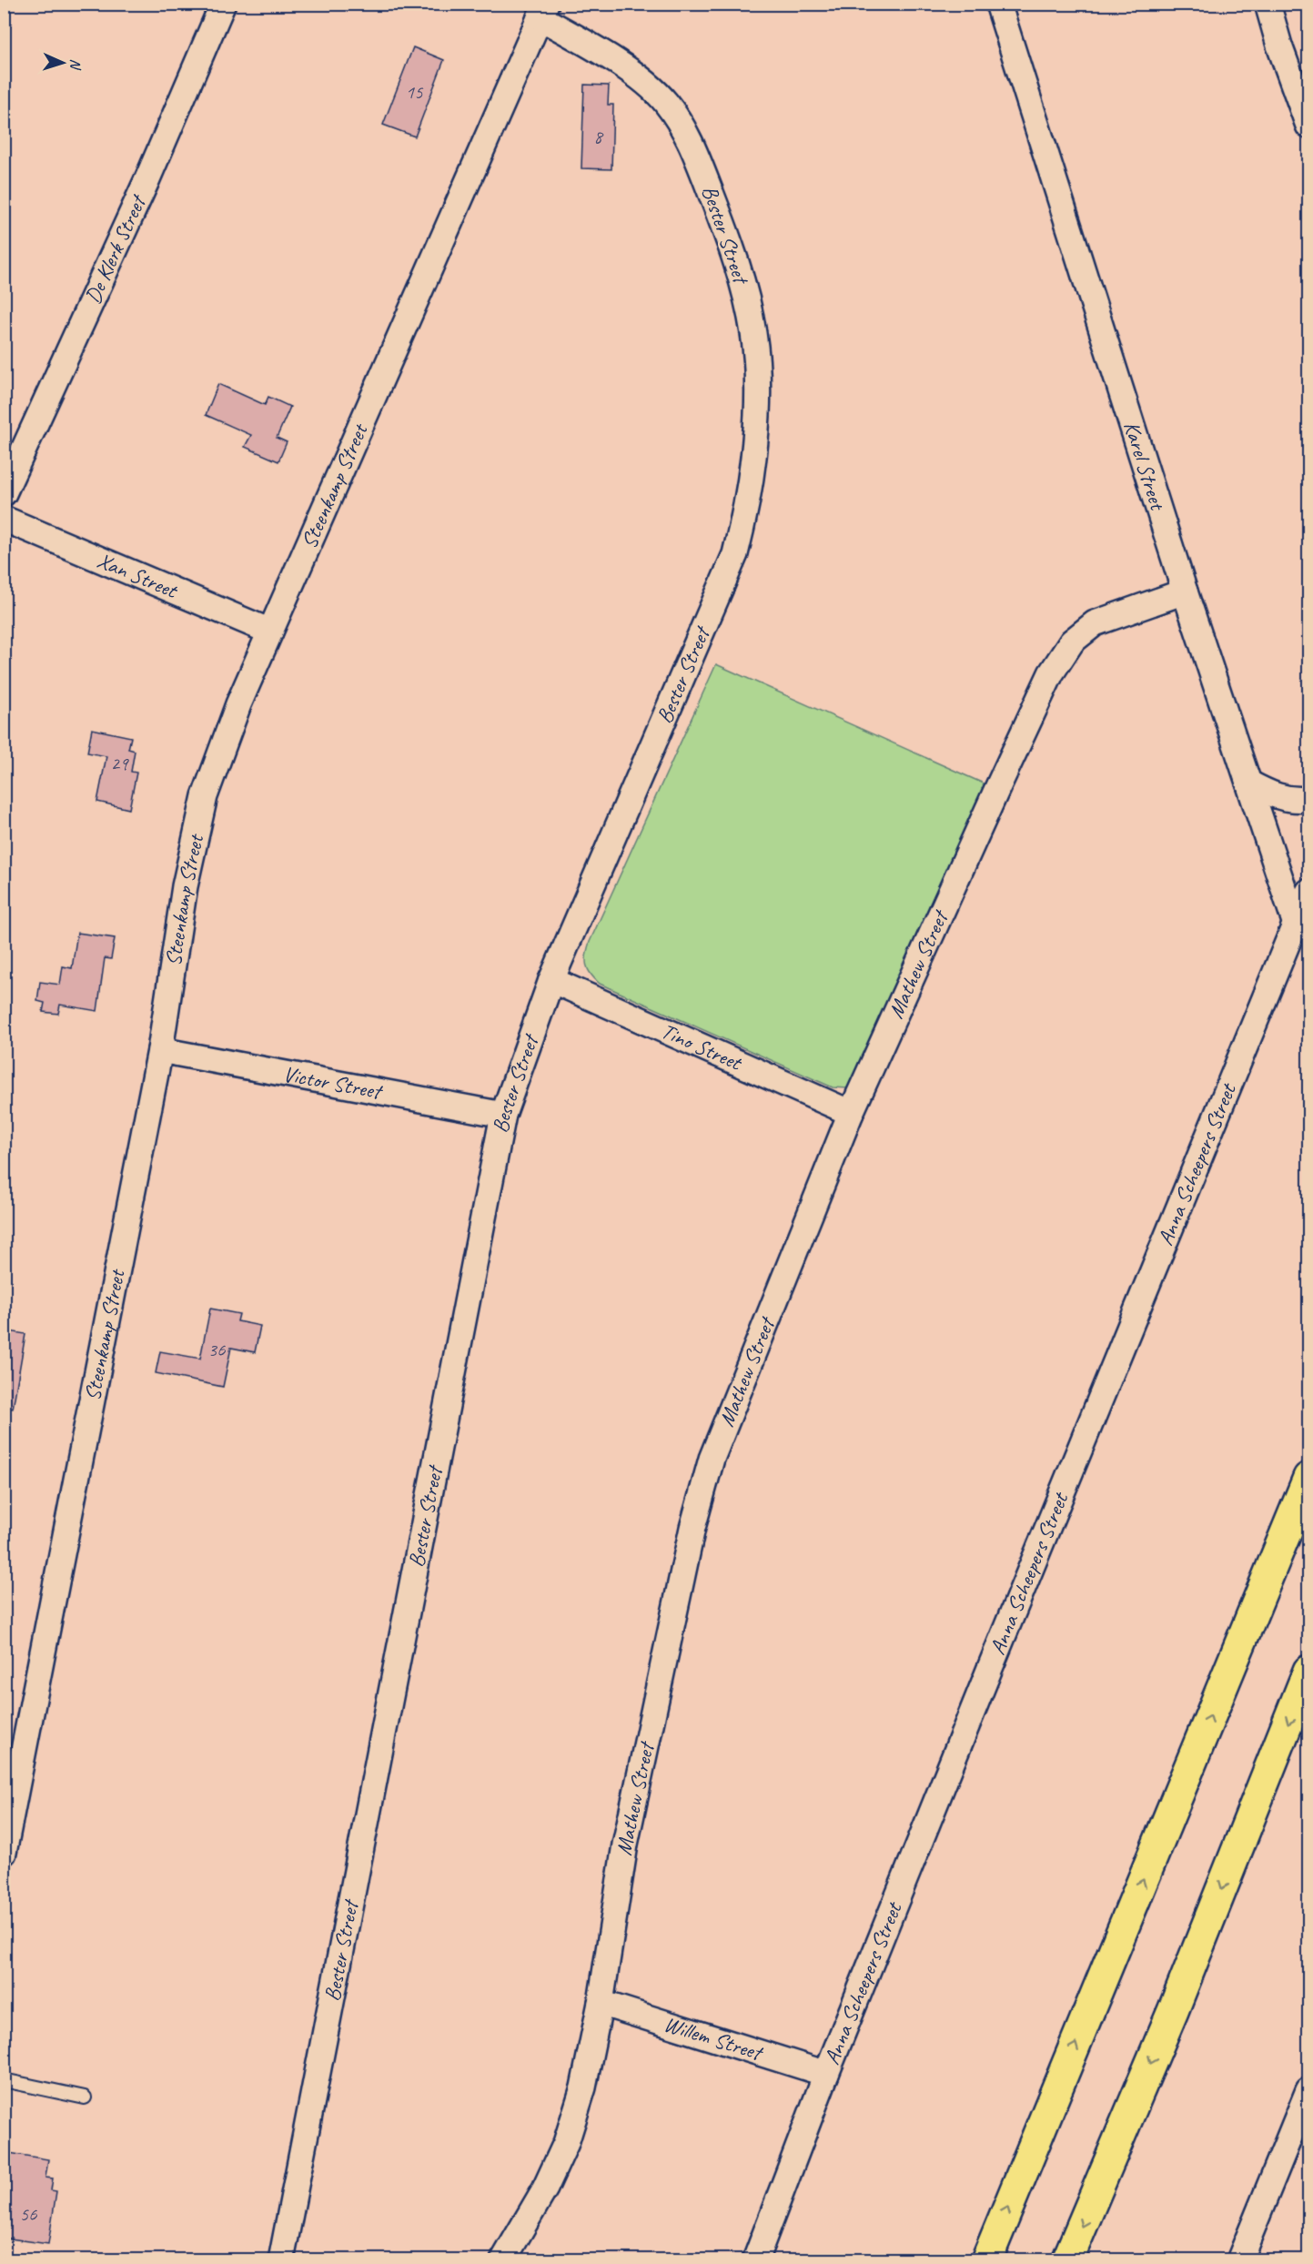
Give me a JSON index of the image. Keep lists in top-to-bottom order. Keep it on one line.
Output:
{"streets":{"street":["Bester Street","De Klerk Street","Karel Street","Steenkamp Street","Xan Street","Mathew Street","Tino Street","Victor Street","Anna Scheepers Street","Willem Street"]},"crossings":[["Bester Street","Steenkamp Street"],["Bester Street","Tino Street"],["Bester Street","Victor Street"],["Karel Street","Mathew Street"],["Karel Street","Anna Scheepers Street"],["Steenkamp Street","Xan Street"],["Steenkamp Street","Victor Street"],["Mathew Street","Tino Street"],["Mathew Street","Willem Street"],["Anna Scheepers Street","Willem Street"]],"house_numbers":["15","8","29","36","56"],"north":"right"}
